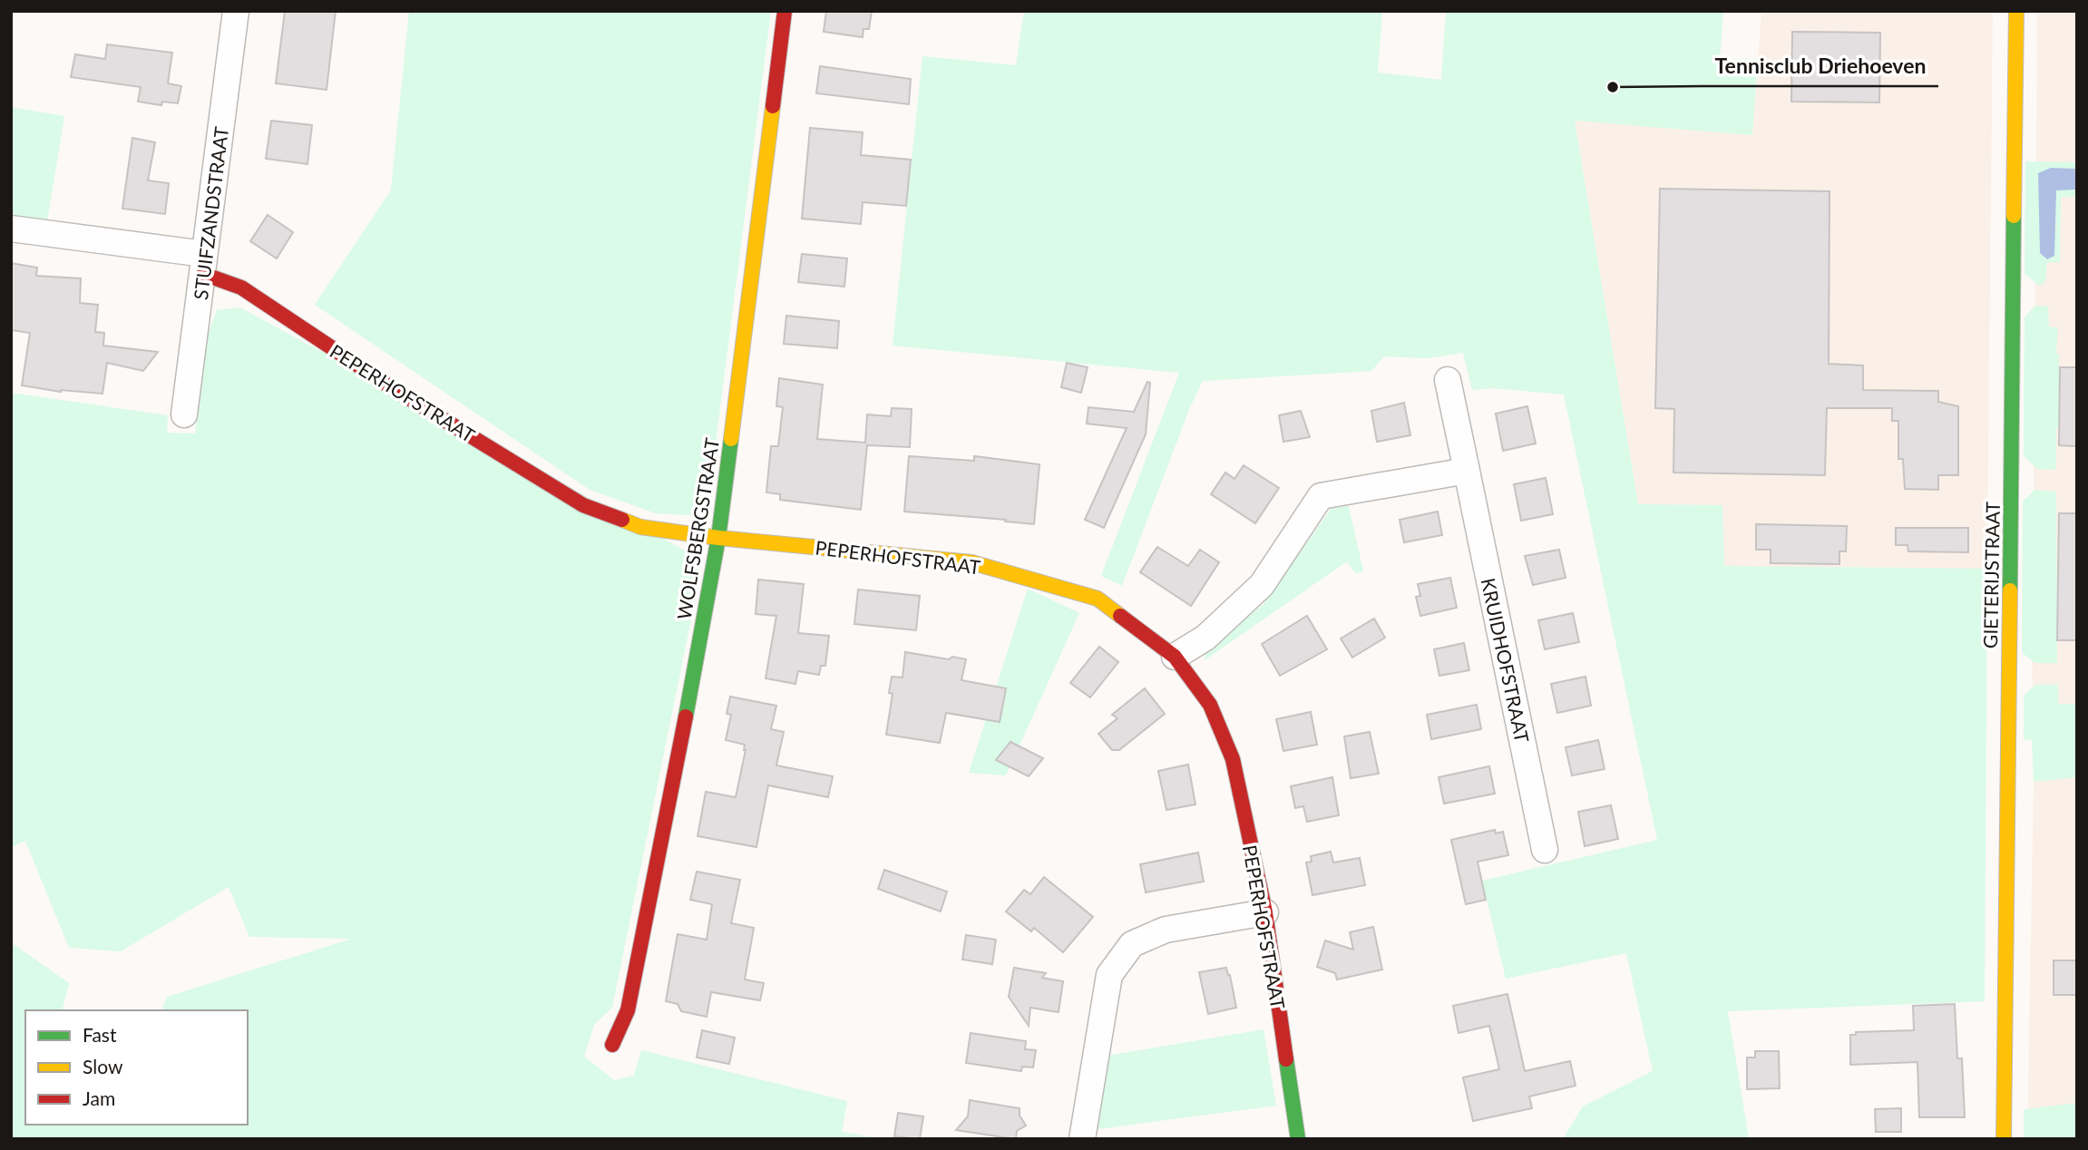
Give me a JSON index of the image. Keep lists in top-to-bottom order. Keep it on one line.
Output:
{"streets":{"street":["STUIFZANDSTRAAT","PEPERHOFSTRAAT","WOLFSBERGSTRAAT","GIETERIJSTRAAT","KRUIDHOFSTRAAT"]},"crossings":[["STUIFZANDSTRAAT","PEPERHOFSTRAAT"],["PEPERHOFSTRAAT","WOLFSBERGSTRAAT"]],"places":["Tennisclub Driehoeven"],"legend":["Fast","Slow","Jam"]}
